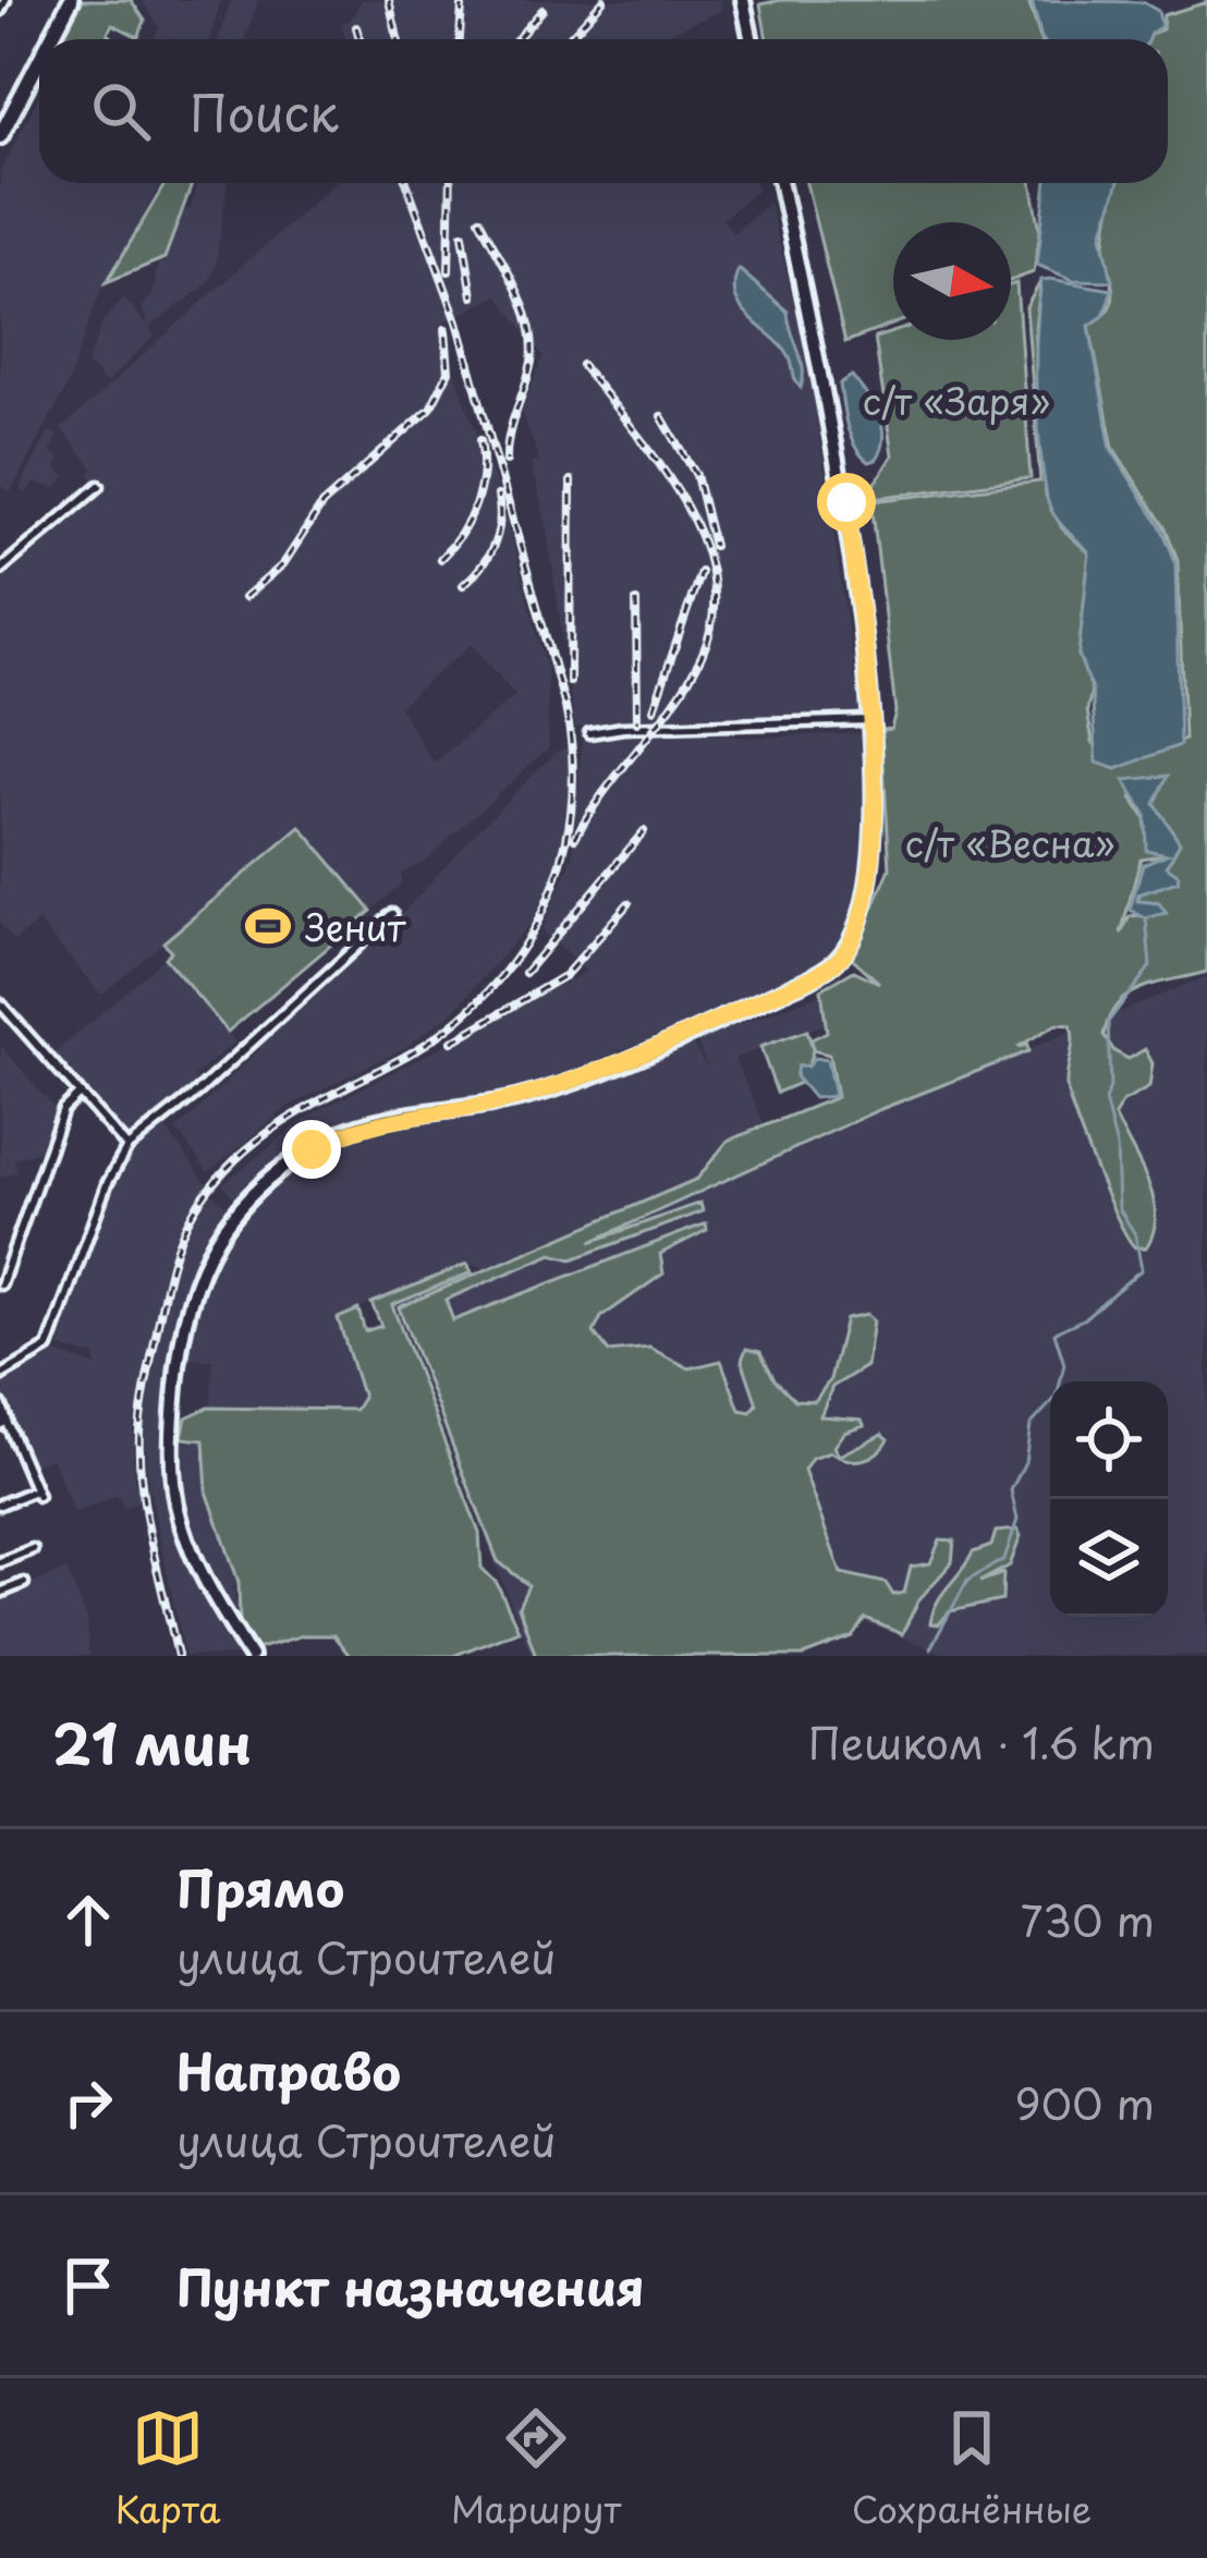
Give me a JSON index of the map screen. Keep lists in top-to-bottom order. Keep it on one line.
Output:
{"parks":["с/т «Заря»","с/т «Весна»"],"places":{"sports":["Зенит"]},"north":"right","page":{"search":"Поиск","heading":["21 мин","Пешком · 1.6 km"],"list":[["Прямо","улица Строителей","730 m"],["Направо","улица Строителей","900 m"],"Пункт назначения"],"nav":["Карта","Маршрут","Сохранённые"]}}
